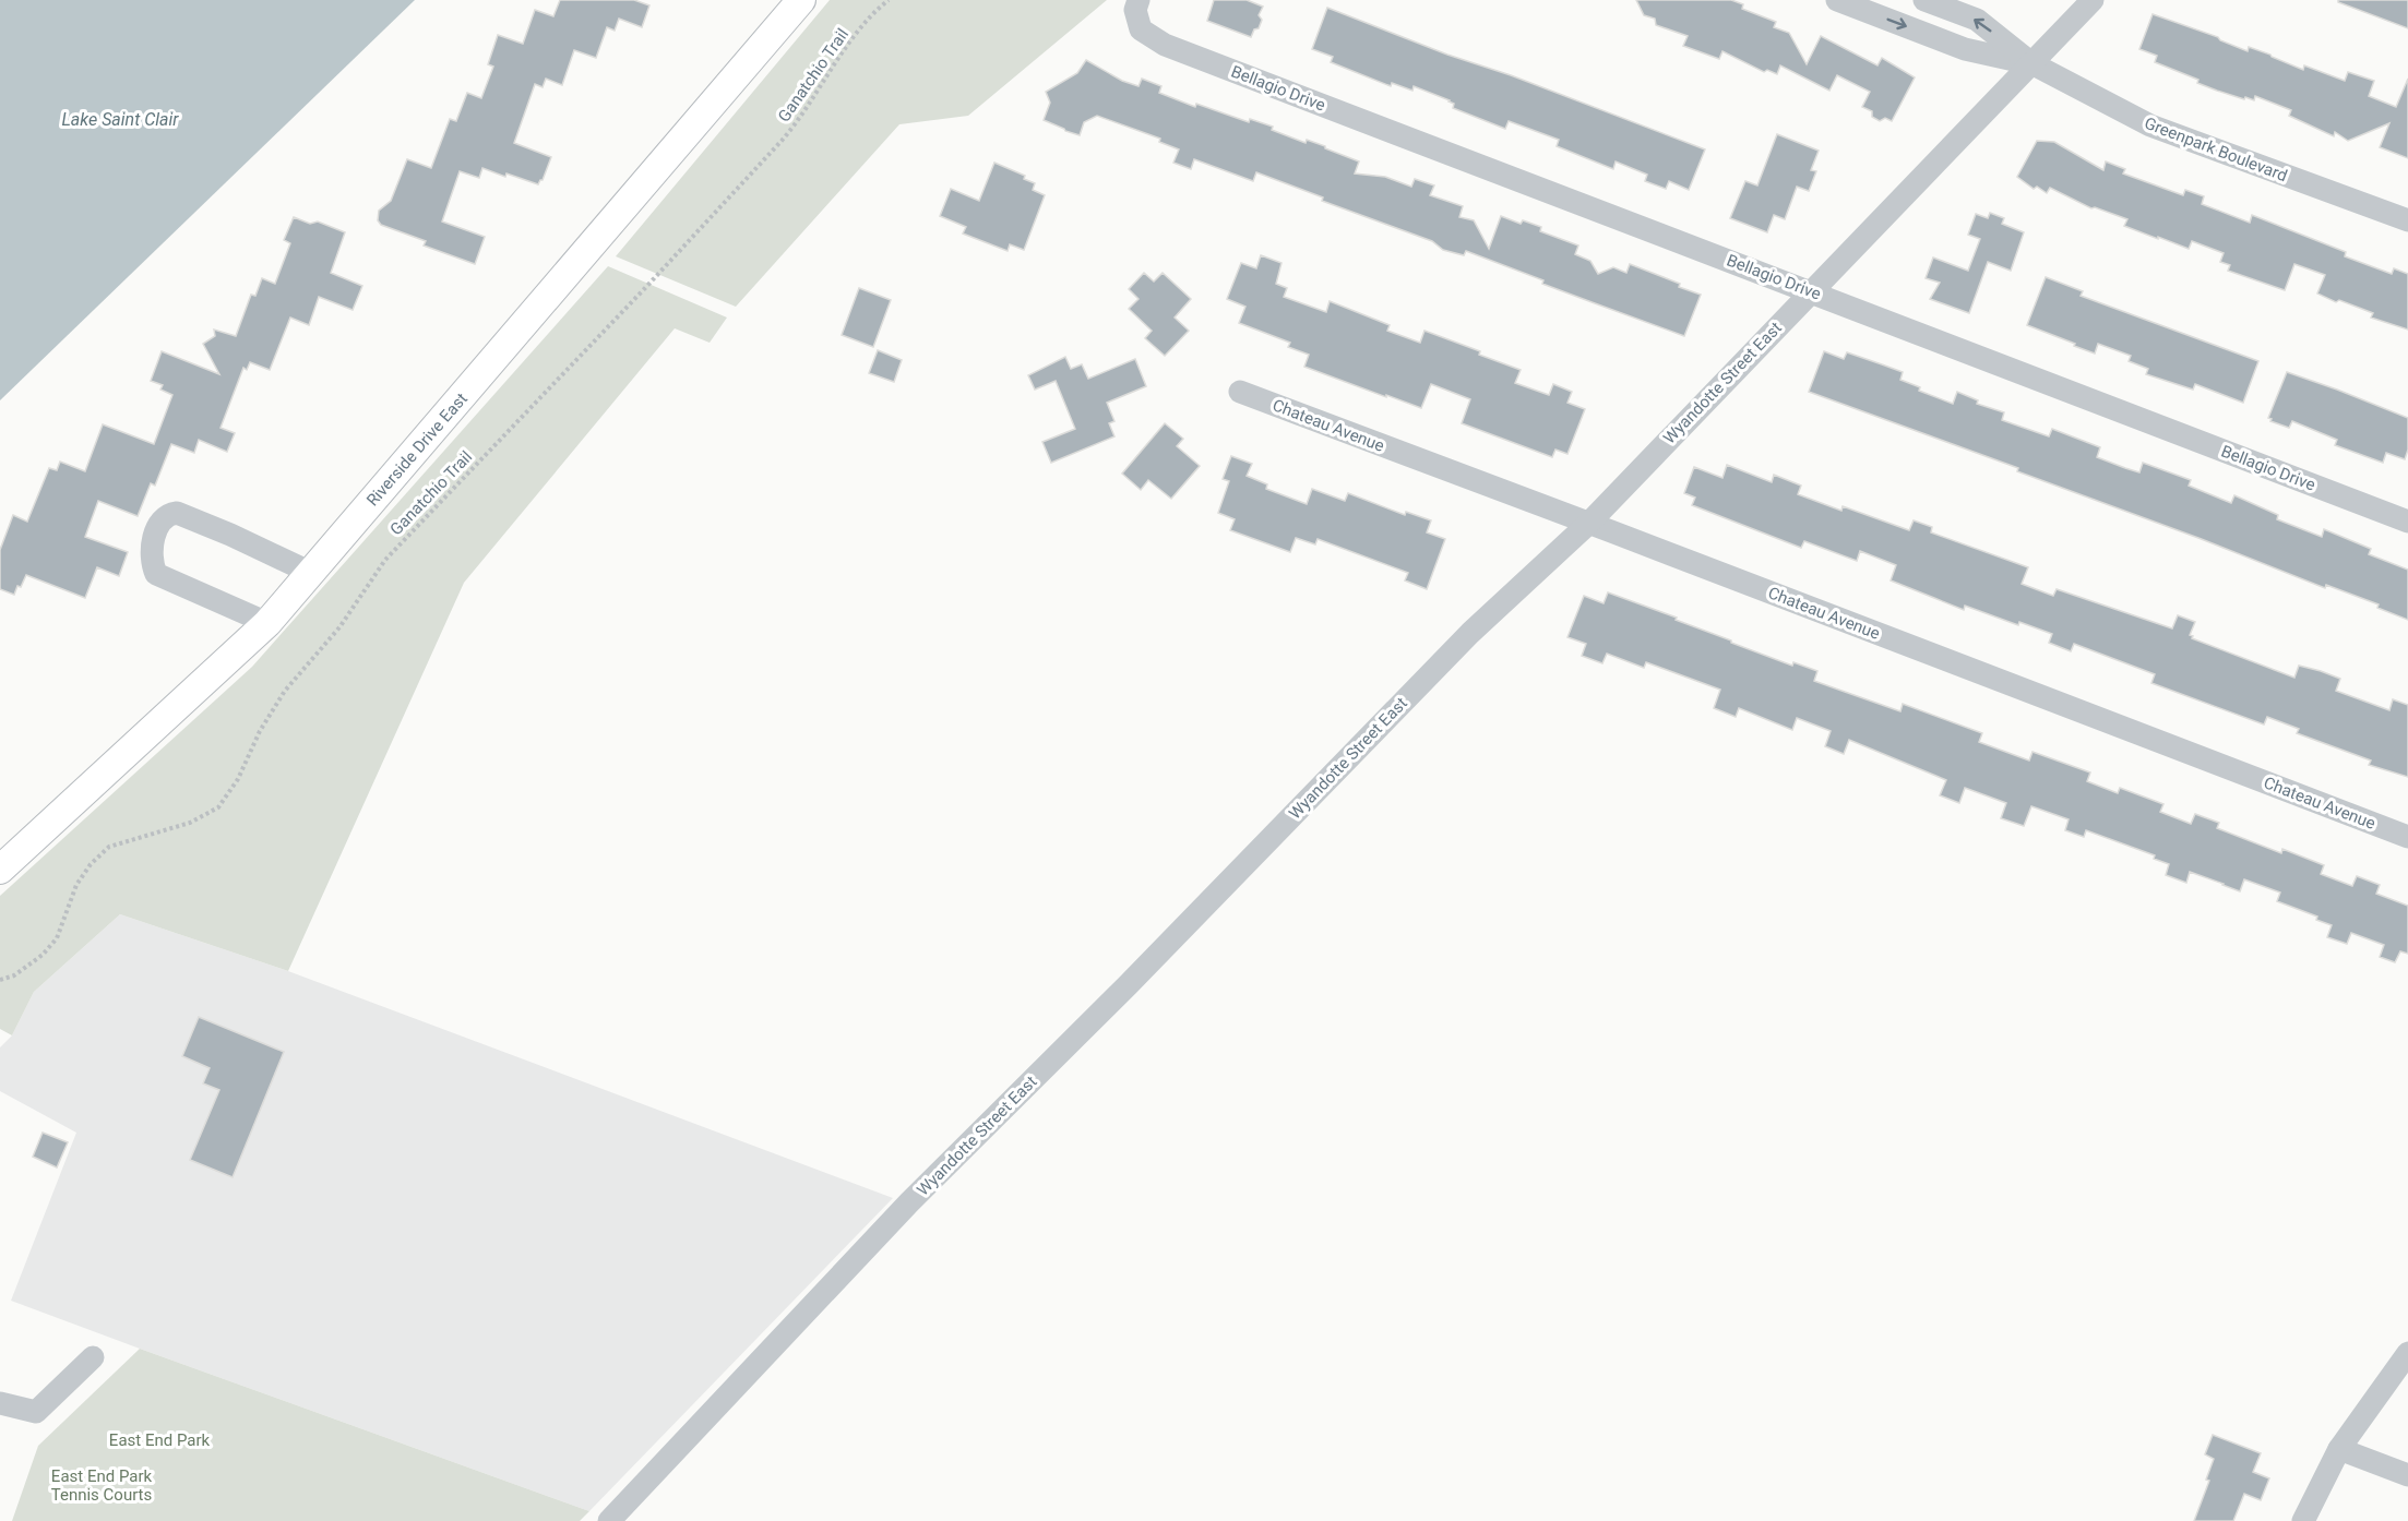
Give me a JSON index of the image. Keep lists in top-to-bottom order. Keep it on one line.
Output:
{"streets":{"main road":["Riverside Drive East"],"street":["Bellagio Drive","Greenpark Boulevard","Wyandotte Street East","Chateau Avenue"],"path":["Ganatchio Trail"]},"crossings":[["Bellagio Drive","Wyandotte Street East"],["Greenpark Boulevard","Wyandotte Street East"],["Wyandotte Street East","Chateau Avenue"]],"water":["Lake Saint Clair"],"parks":["East End Park","East End Park Tennis Courts"]}
